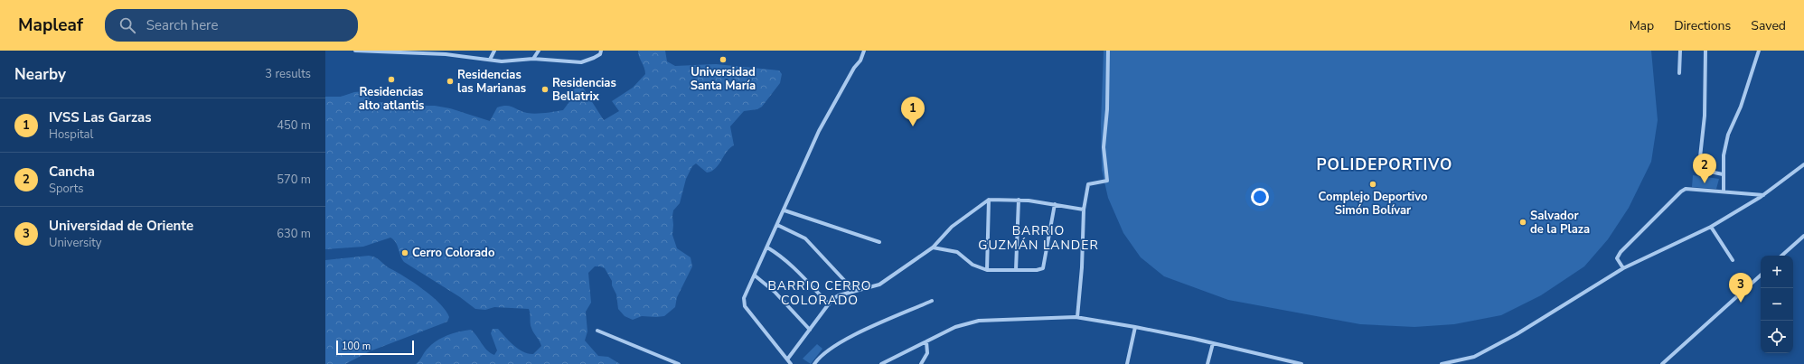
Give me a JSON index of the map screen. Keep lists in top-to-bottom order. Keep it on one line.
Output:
{"districts":["POLIDEPORTIVO","BARRIO GUZMÁN LANDER","BARRIO CERRO COLORADO"],"places":["Universidad Santa María","Residencias alto atlantis","Residencias las Marianas","Residencias Bellatrix","Complejo Deportivo Simón Bolívar","Salvador de la Plaza","Cerro Colorado"],"scale_bar":"100 m","page":{"header":"Mapleaf","search":"Search here","nav":["Map","Directions","Saved"],"heading":["Nearby","3 results"],"pins":["1","2","3"],"list":[{"mark":"1","name":"IVSS Las Garzas","note":"Hospital","value":"450 m"},{"mark":"2","name":"Cancha","note":"Sports","value":"570 m"},{"mark":"3","name":"Universidad de Oriente","note":"University","value":"630 m"}],"map_buttons":["+","−"],"scale":"100 m"}}
